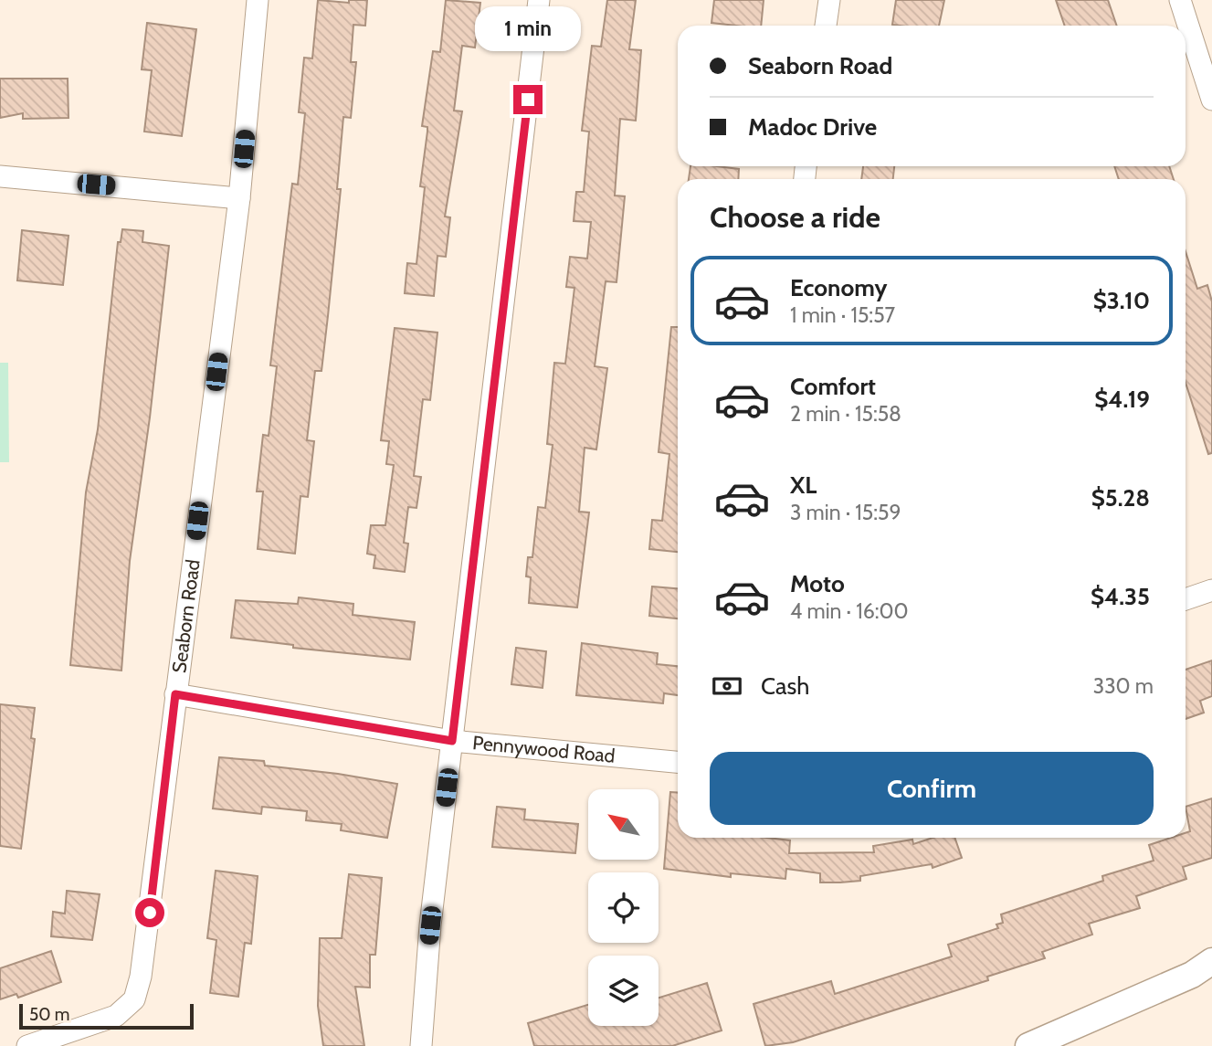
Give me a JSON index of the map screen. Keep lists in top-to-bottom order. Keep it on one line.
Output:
{"streets":{"street":["Seaborn Road","Pennywood Road"]},"crossings":[["Seaborn Road","Pennywood Road"]],"scale_bar":"50 m","north":"top left","page":{"bubble":"1 min","banner":["Seaborn Road","Madoc Drive"],"heading":"Choose a ride","list":[{"name":"Economy","note":"1 min · 15:57","value":"$3.10"},{"name":"Comfort","note":"2 min · 15:58","value":"$4.19"},{"name":"XL","note":"3 min · 15:59","value":"$5.28"},{"name":"Moto","note":"4 min · 16:00","value":"$4.35"}],"pay":["Cash","330 m"],"buttons":"Confirm","scale":"50 m"}}
